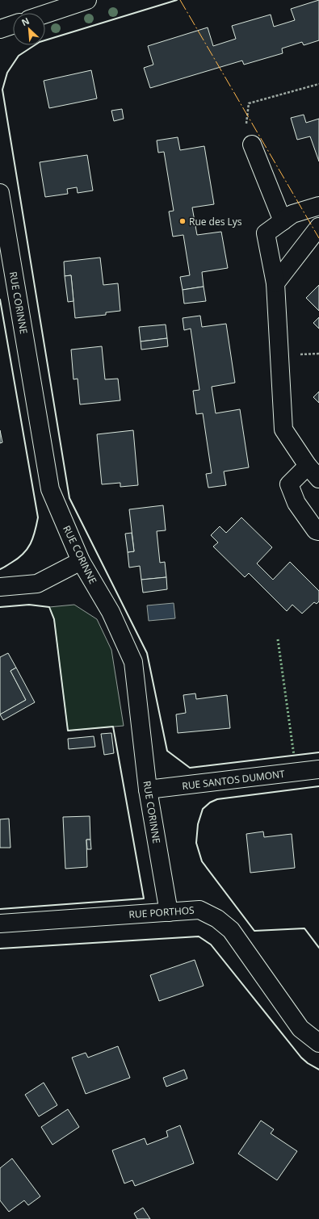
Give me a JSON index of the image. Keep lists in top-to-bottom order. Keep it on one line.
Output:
{"streets":{"street":["RUE CORINNE","RUE SANTOS DUMONT","RUE PORTHOS"]},"crossings":[["RUE CORINNE","RUE SANTOS DUMONT"],["RUE CORINNE","RUE PORTHOS"]],"places":["Rue des Lys"],"north":"top left"}
